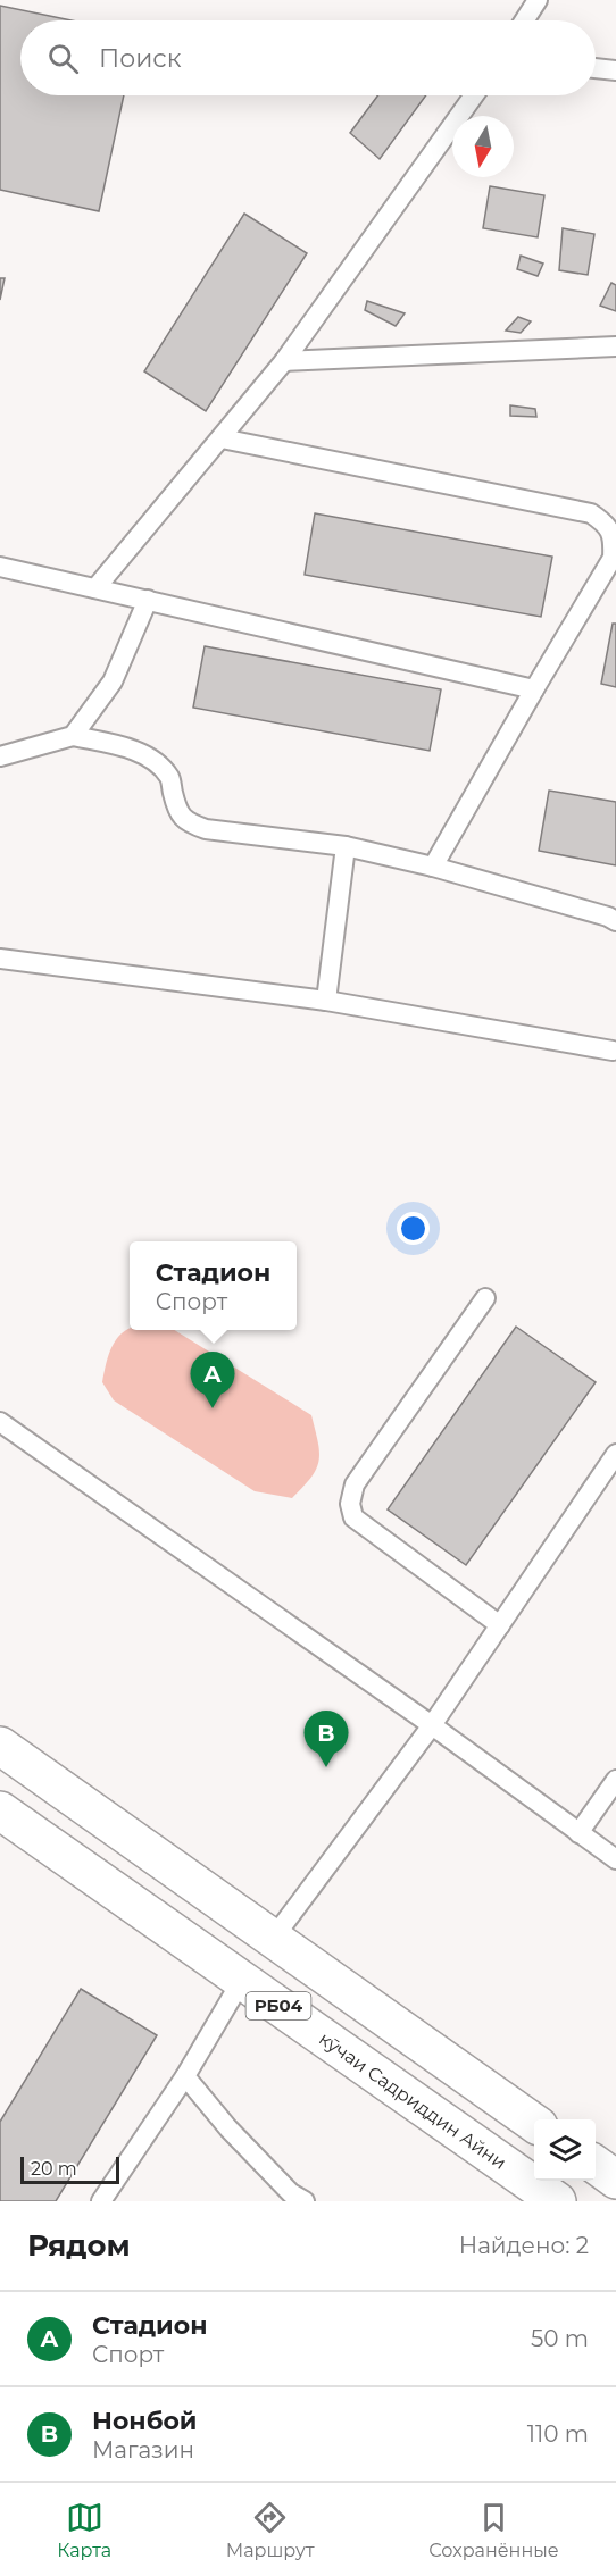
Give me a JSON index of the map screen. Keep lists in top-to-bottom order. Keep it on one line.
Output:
{"streets":{"highway":["РБ04","кӯчаи Садриддин Айни"]},"scale_bar":"20 m","north":"bottom","page":{"search":"Поиск","popup":["Стадион","Спорт"],"pins":["A","B"],"scale":"20 m","heading":["Рядом","Найдено: 2"],"list":[{"mark":"A","name":"Стадион","note":"Спорт","value":"50 m"},{"mark":"B","name":"Нонбой","note":"Магазин","value":"110 m"}],"nav":["Карта","Маршрут","Сохранённые"]}}
